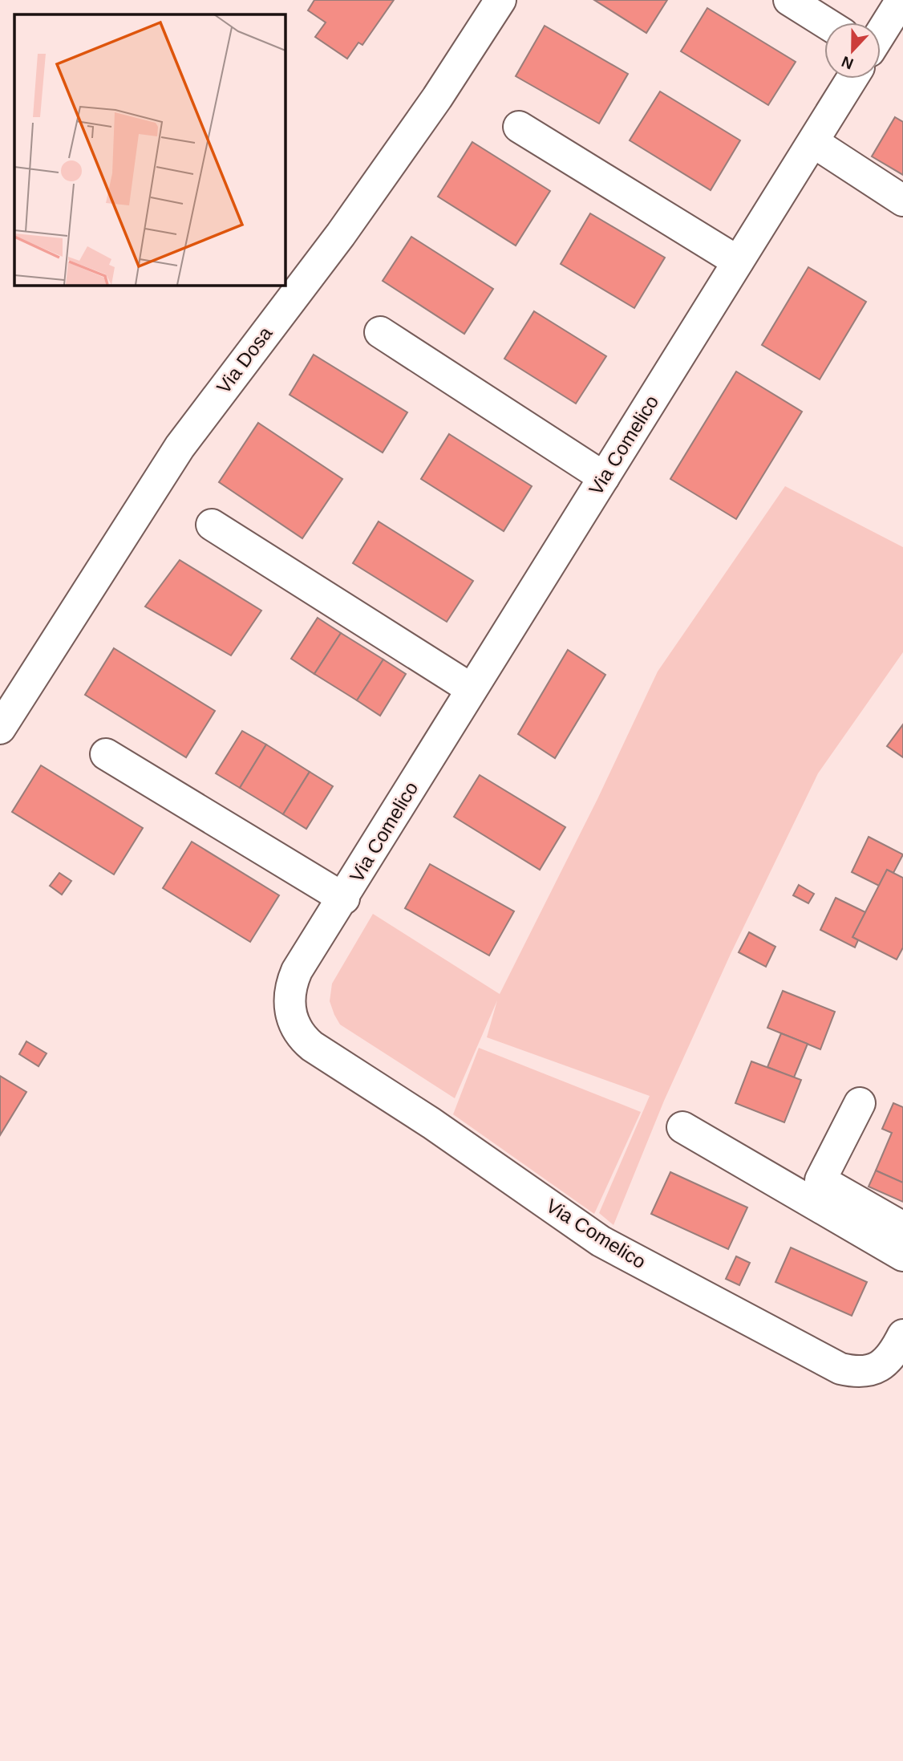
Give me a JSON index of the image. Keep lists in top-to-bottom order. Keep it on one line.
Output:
{"streets":{"street":["Via Dosa","Via Comelico"]},"north":"bottom"}
